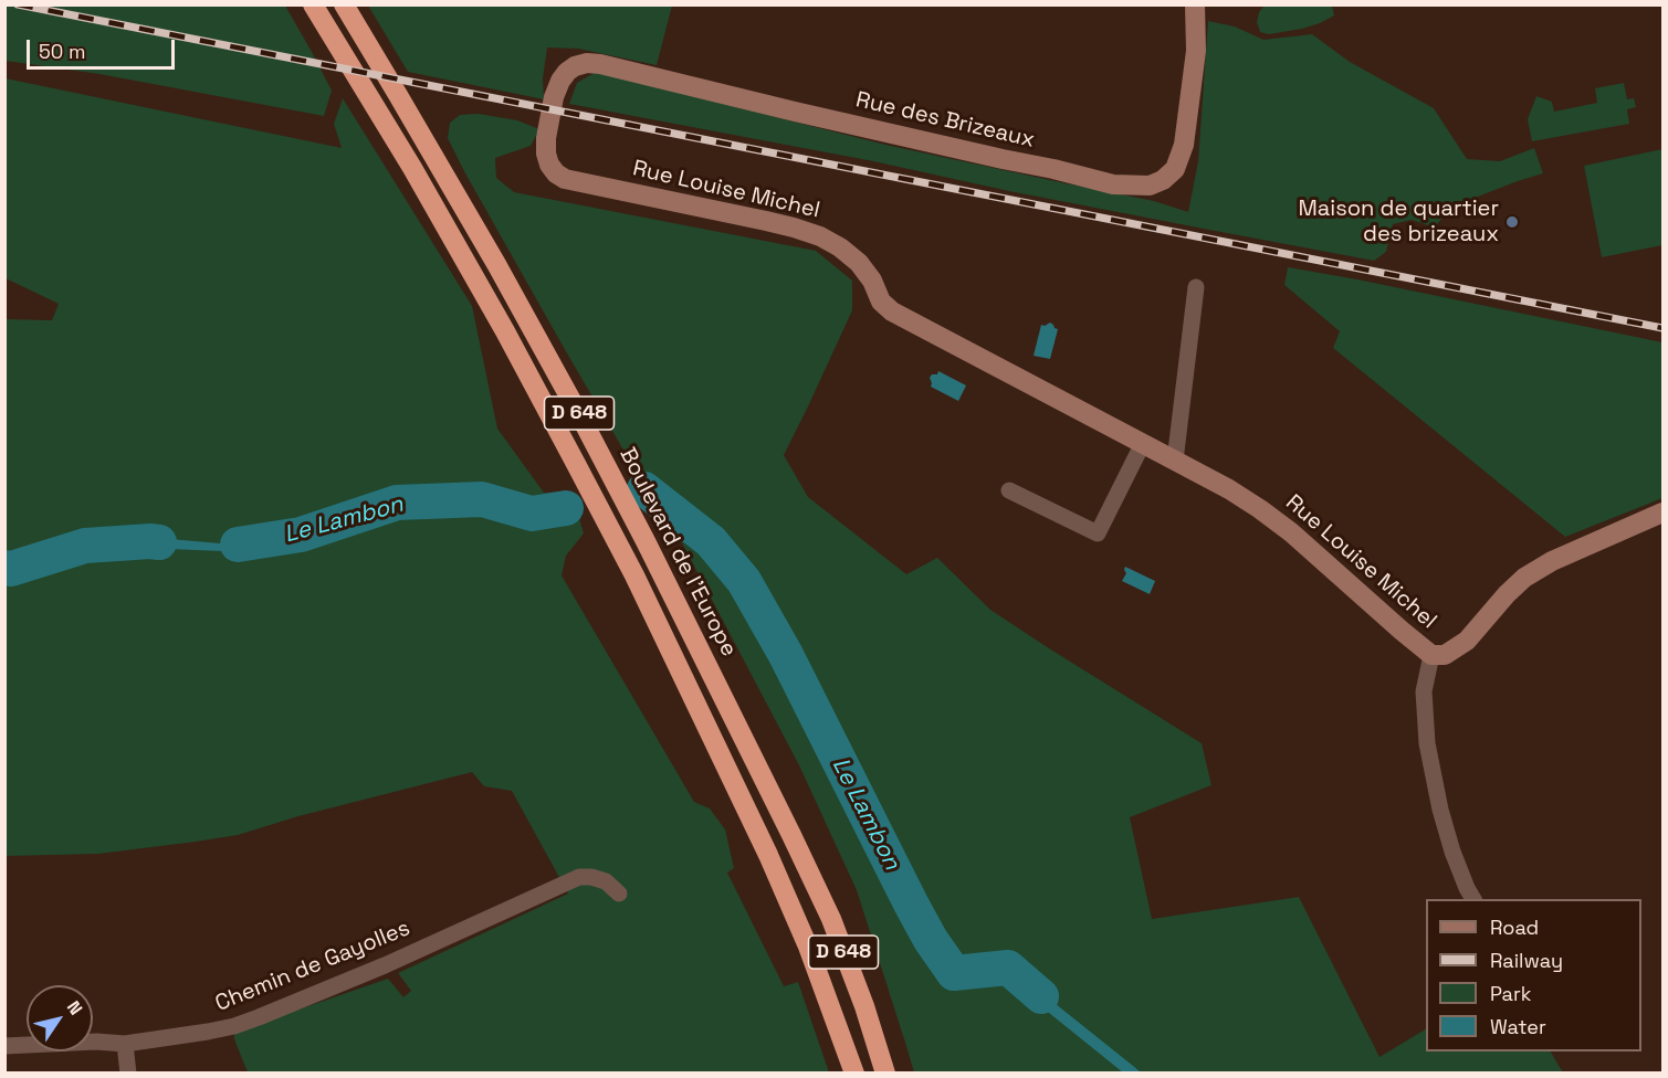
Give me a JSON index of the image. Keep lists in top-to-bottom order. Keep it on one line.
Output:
{"streets":{"highway":["D 648","Boulevard de l'Europe"],"street":["Rue des Brizeaux","Rue Louise Michel","Chemin de Gayolles"]},"crossings":[["Rue des Brizeaux","Rue Louise Michel"]],"water":["Le Lambon"],"places":["Maison de quartier des brizeaux"],"legend":["Road","Railway","Park","Water"],"scale_bar":"50 m","north":"top right"}
